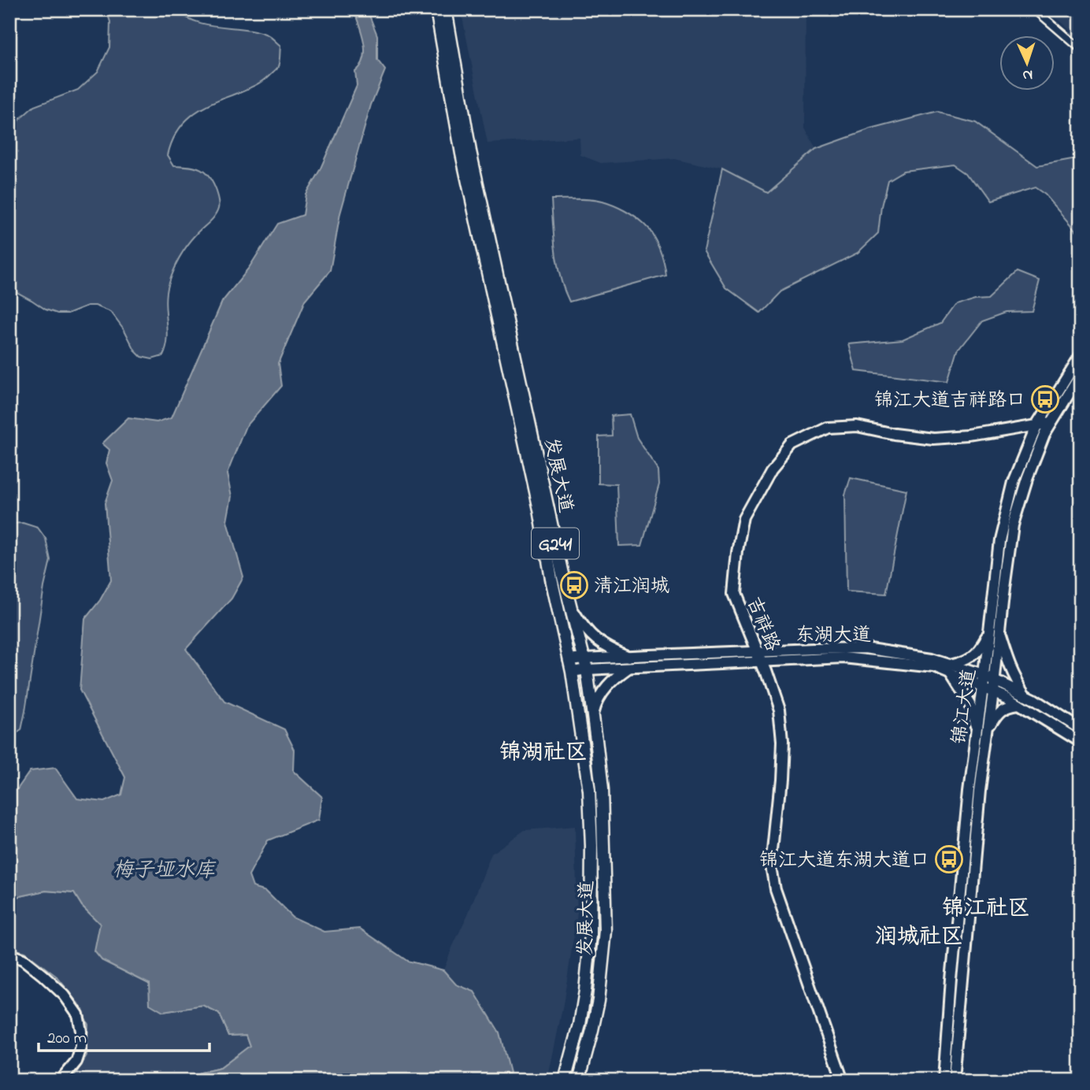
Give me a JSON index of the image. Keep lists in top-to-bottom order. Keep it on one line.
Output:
{"streets":{"highway":["发展大道","G241"],"main road":["吉祥路","东湖大道","锦江大道"]},"crossings":[["发展大道","东湖大道"],["吉祥路","东湖大道"],["吉祥路","锦江大道"],["东湖大道","锦江大道"]],"districts":["锦湖社区","锦江社区","润城社区"],"water":["梅子垭水库"],"places":{"bus stop":["锦江大道吉祥路口","清江润城","锦江大道东湖大道口"]},"scale_bar":"200 m","north":"bottom"}
